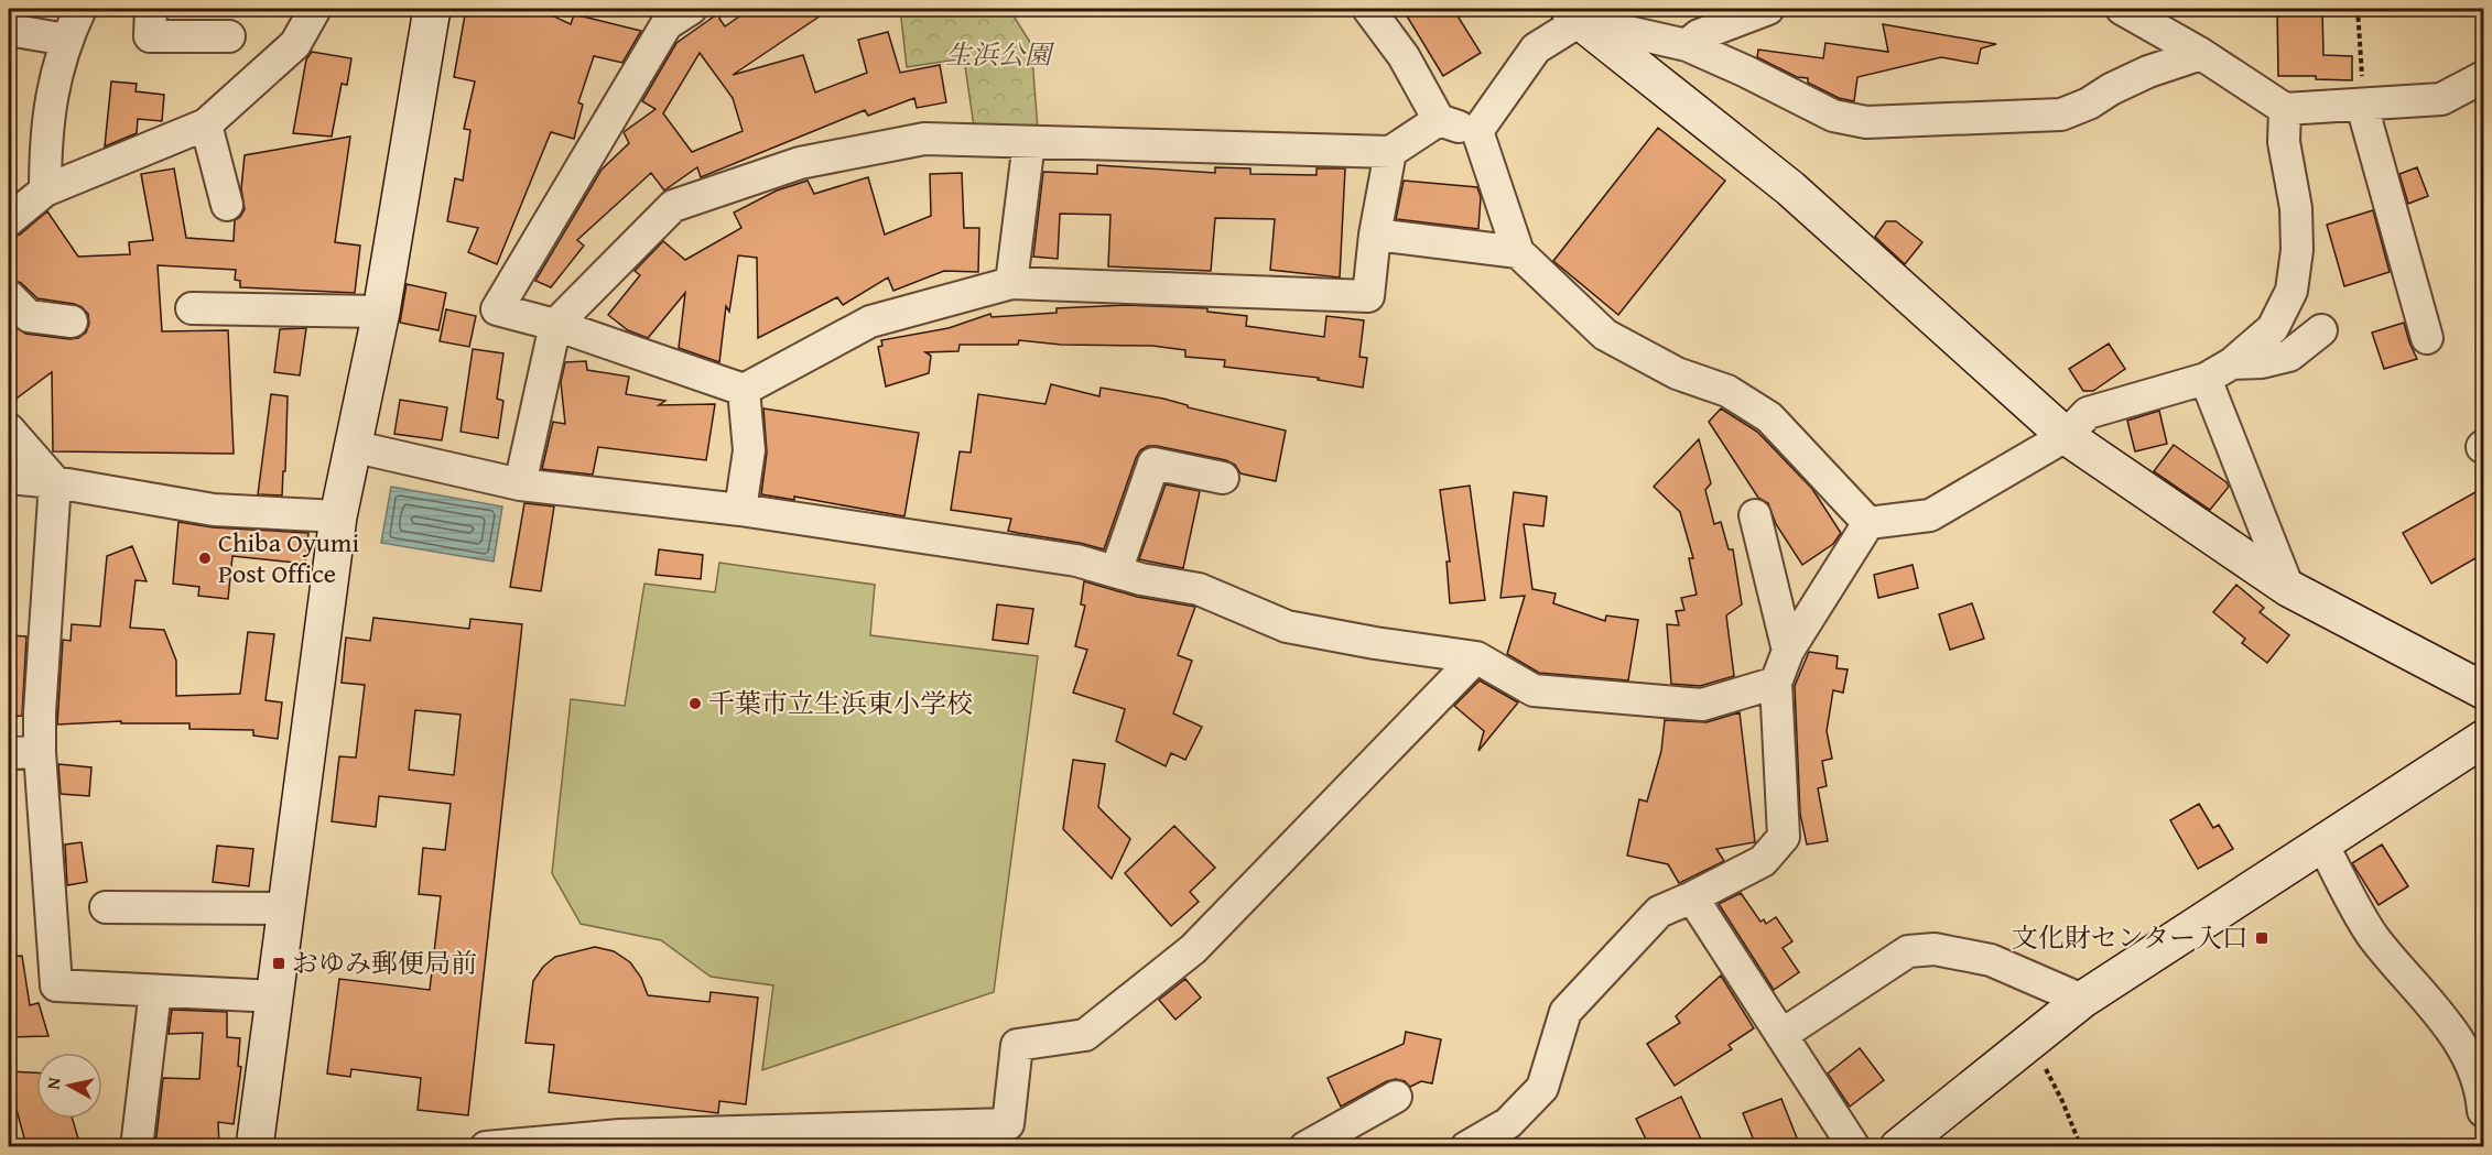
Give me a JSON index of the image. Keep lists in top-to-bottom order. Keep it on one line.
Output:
{"parks":["生浜公園"],"places":{"other":["Chiba Oyumi Post Office","千葉市立生浜東小学校"],"transit":["文化財センター入口","おゆみ郵便局前"]},"north":"left"}
